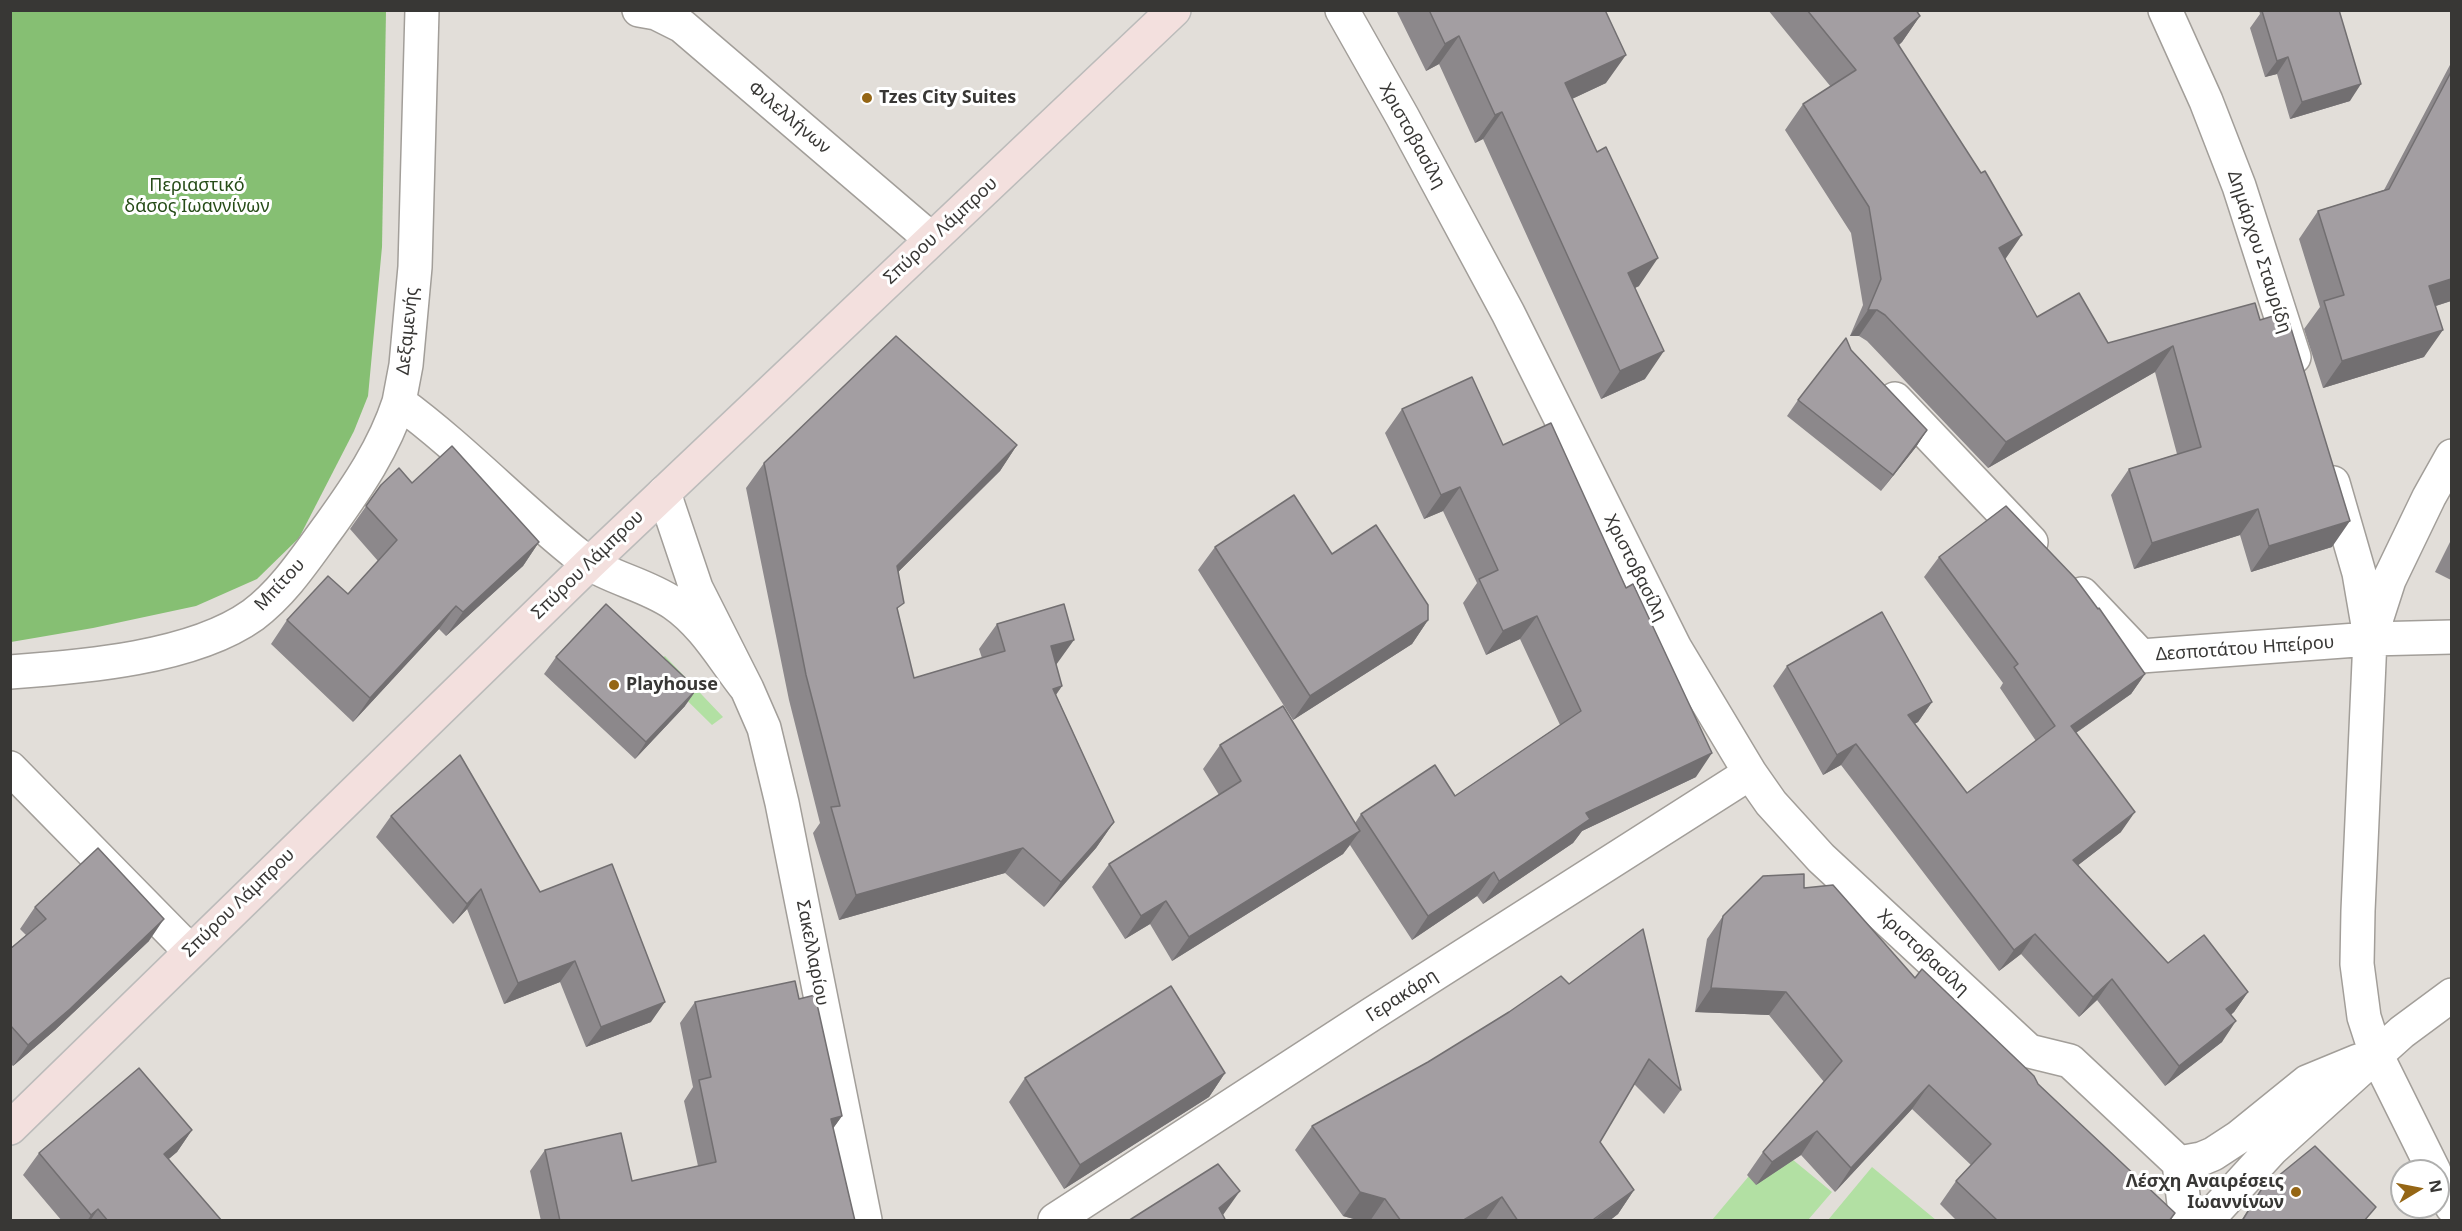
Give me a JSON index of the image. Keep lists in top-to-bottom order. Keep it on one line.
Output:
{"streets":{"main road":["Σπύρου Λάμπρου"],"street":["Φιλελλήνων","Χριστοβασίλη","Δημάρχου Σταυρίδη","Δεξαμενής","Μπίτου","Δεσποτάτου Ηπείρου","Σακελλαρίου","Γερακάρη"]},"crossings":[["Φιλελλήνων","Σπύρου Λάμπρου"],["Χριστοβασίλη","Γερακάρη"],["Σπύρου Λάμπρου","Σακελλαρίου"],["Δεξαμενής","Μπίτου"]],"parks":["Περιαστικό δάσος Ιωαννίνων"],"places":["Tzes City Suites","Playhouse","Λέσχη Αναιρέσεις Ιωαννίνων"],"north":"right"}
